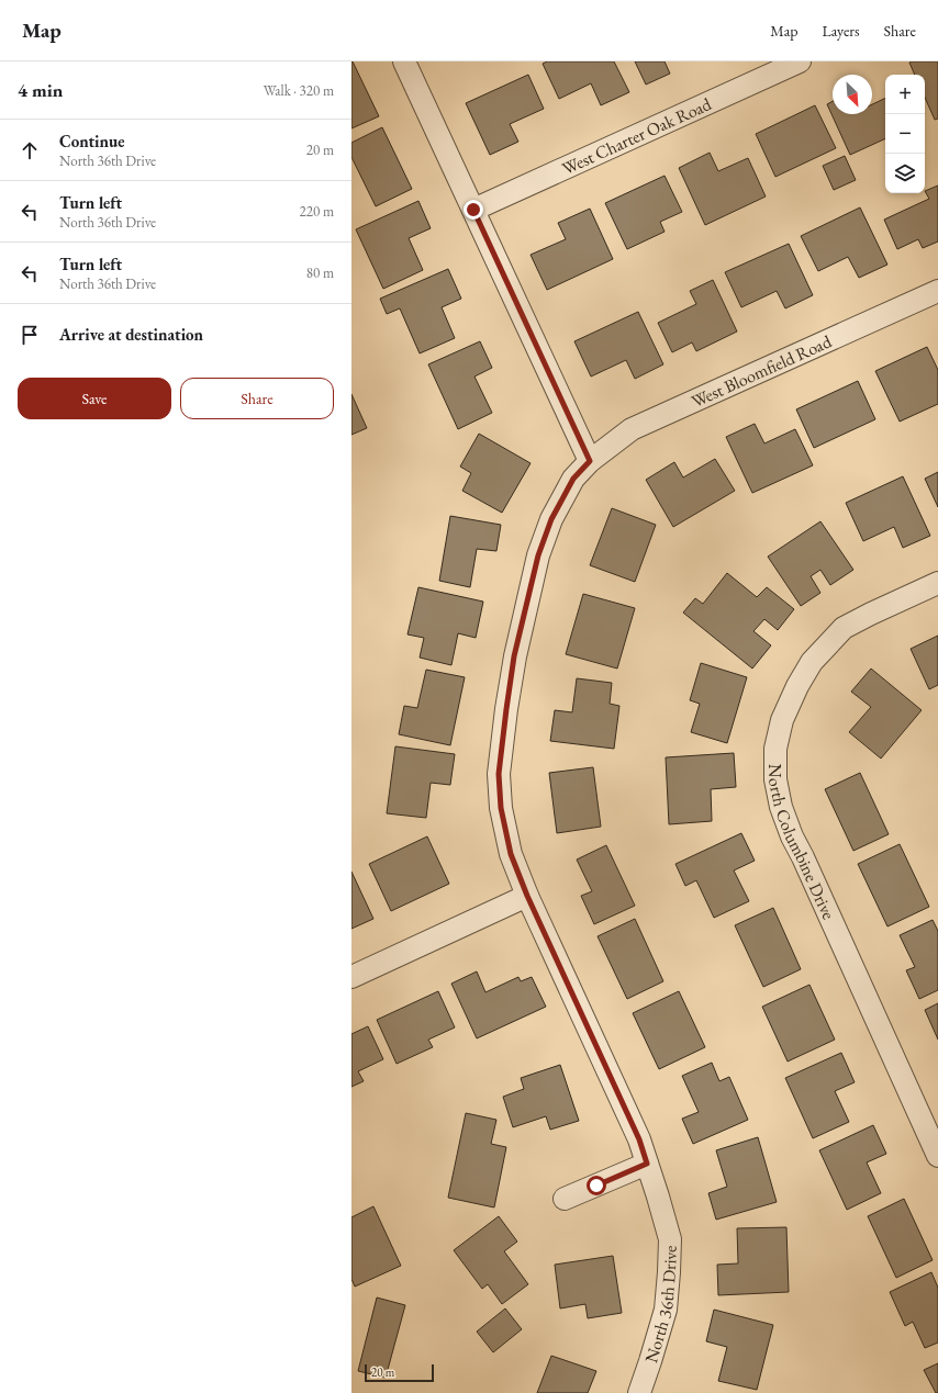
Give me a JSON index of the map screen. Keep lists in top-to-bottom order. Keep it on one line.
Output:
{"streets":{"street":["West Charter Oak Road","West Bloomfield Road","North Columbine Drive","North 36th Drive"]},"crossings":[["West Bloomfield Road","North 36th Drive"]],"scale_bar":"20 m","north":"bottom right","page":{"header":"Map","nav":["Map","Layers","Share"],"heading":["4 min","Walk · 320 m"],"map_buttons":["+","−"],"list":[["Continue","North 36th Drive","20 m"],["Turn left","North 36th Drive","220 m"],["Turn left","North 36th Drive","80 m"],"Arrive at destination"],"buttons":["Save","Share"],"scale":"20 m"}}
